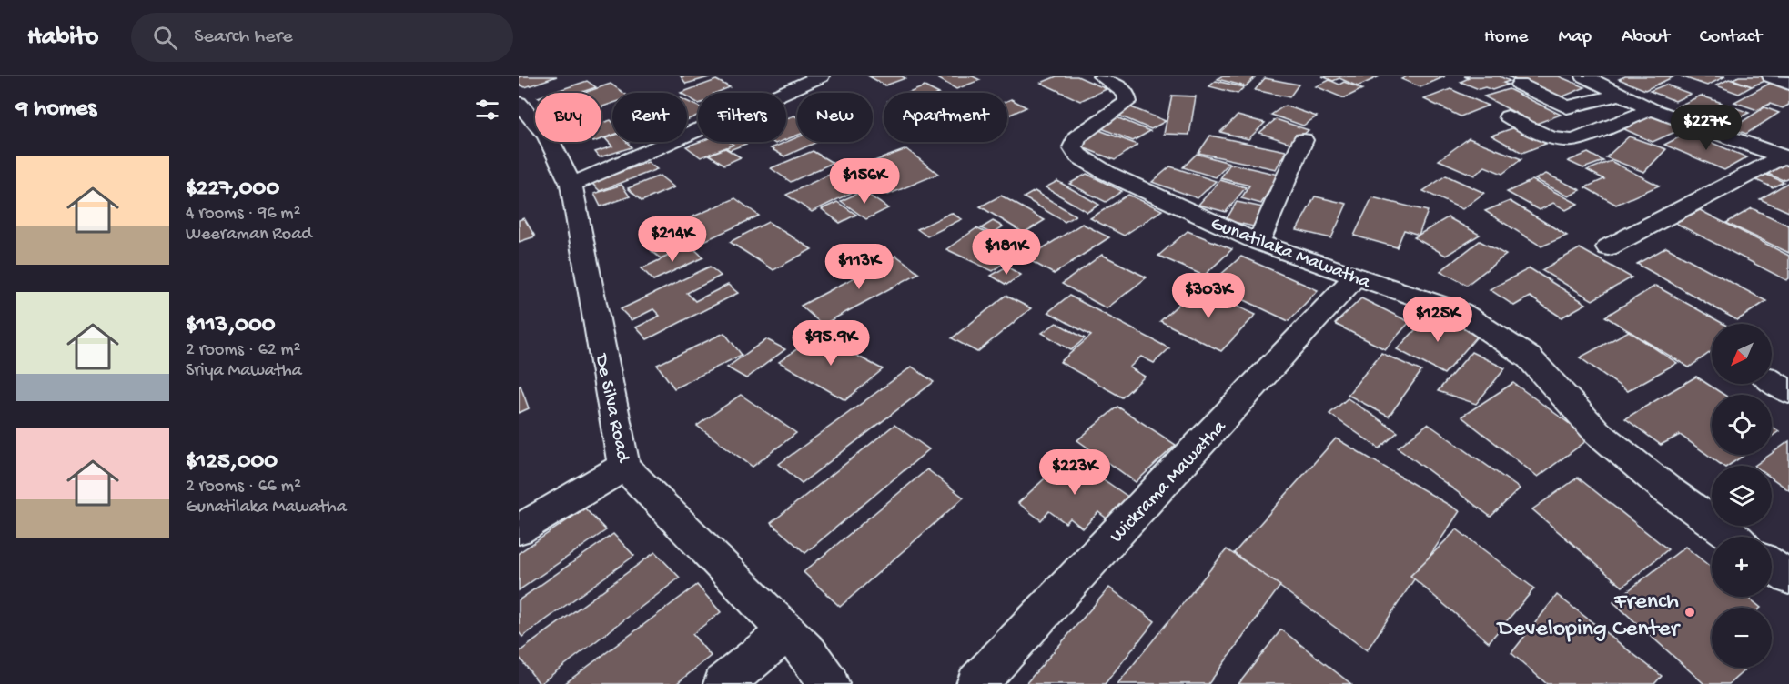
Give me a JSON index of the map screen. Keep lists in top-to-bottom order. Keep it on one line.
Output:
{"streets":{"street":["Gunatilaka Mawatha","De Silva Road","Wickrama Mawatha"]},"crossings":[["Gunatilaka Mawatha","Wickrama Mawatha"]],"places":["French Developing Center"],"north":"bottom left","page":{"header":"Habito","search":"Search here","nav":["Home","Map","About","Contact"],"heading":"9 homes","chip":["Buy","Rent","Filters","New","Apartment"],"price":["$227K","$156K","$214K","$181K","$113K","$303K","$125K","$95.9K","$223K"],"list":[{"name":"$227,000","note":"4 rooms · 96 m² · Weeraman Road"},{"name":"$113,000","note":"2 rooms · 62 m² · Sriya Mawatha"},{"name":"$125,000","note":"2 rooms · 66 m² · Gunatilaka Mawatha"}],"map_buttons":["+","−"]}}
